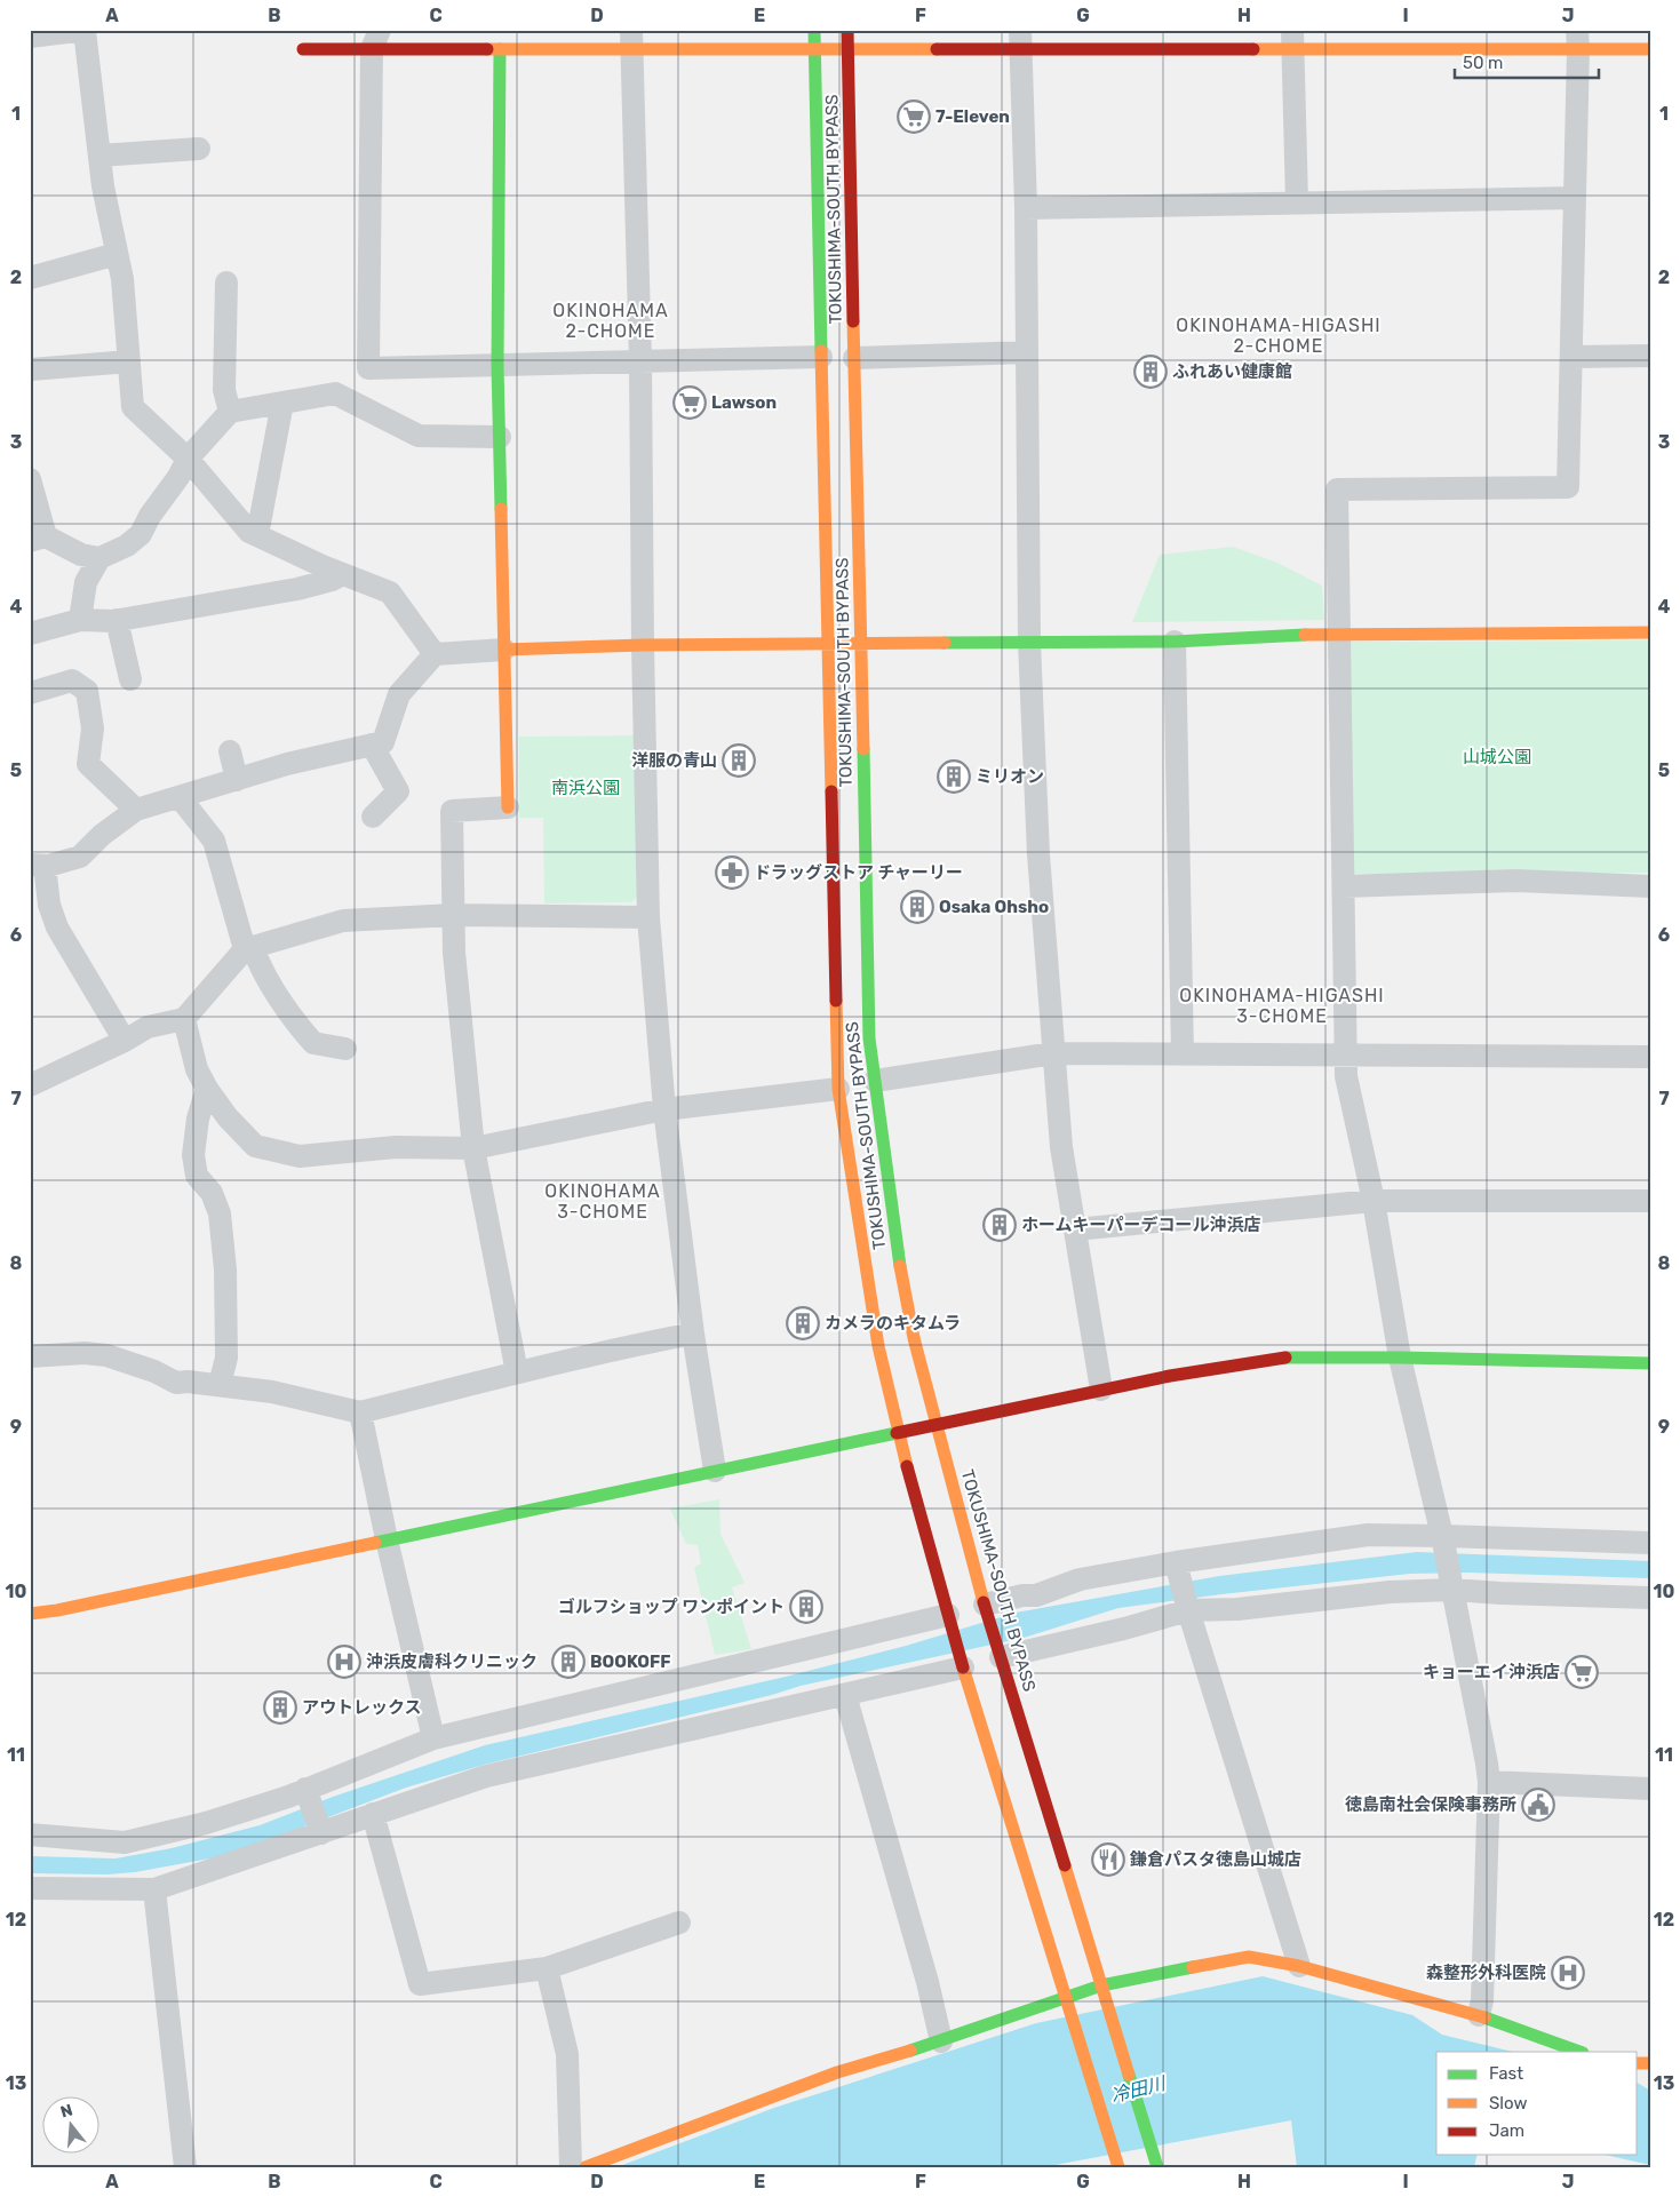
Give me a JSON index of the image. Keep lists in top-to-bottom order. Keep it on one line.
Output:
{"streets":{"main road":["TOKUSHIMA-SOUTH BYPASS"]},"districts":["OKINOHAMA 2-CHOME","OKINOHAMA-HIGASHI 2-CHOME","OKINOHAMA-HIGASHI 3-CHOME","OKINOHAMA 3-CHOME"],"water":["冷田川"],"parks":["山城公園","南浜公園"],"places":{"supermarket":["7-Eleven","Lawson","キョーエイ沖浜店"],"building":["ふれあい健康館","洋服の青山","ミリオン","Osaka Ohsho","ホームキーパーデコール沖浜店","カメラのキタムラ","ゴルフショップ ワンポイント","BOOKOFF","アウトレックス"],"pharmacy":["ドラッグストア チャーリー"],"hospital":["沖浜皮膚科クリニック","森整形外科医院"],"public building":["徳島南社会保険事務所"],"restaurant":["鎌倉パスタ徳島山城店"]},"legend":["Fast","Slow","Jam"],"scale_bar":"50 m","north":"top","grid":{"columns":["A","B","C","D","E","F","G","H","I","J"],"rows":["1","2","3","4","5","6","7","8","9","10","11","12","13"]}}
